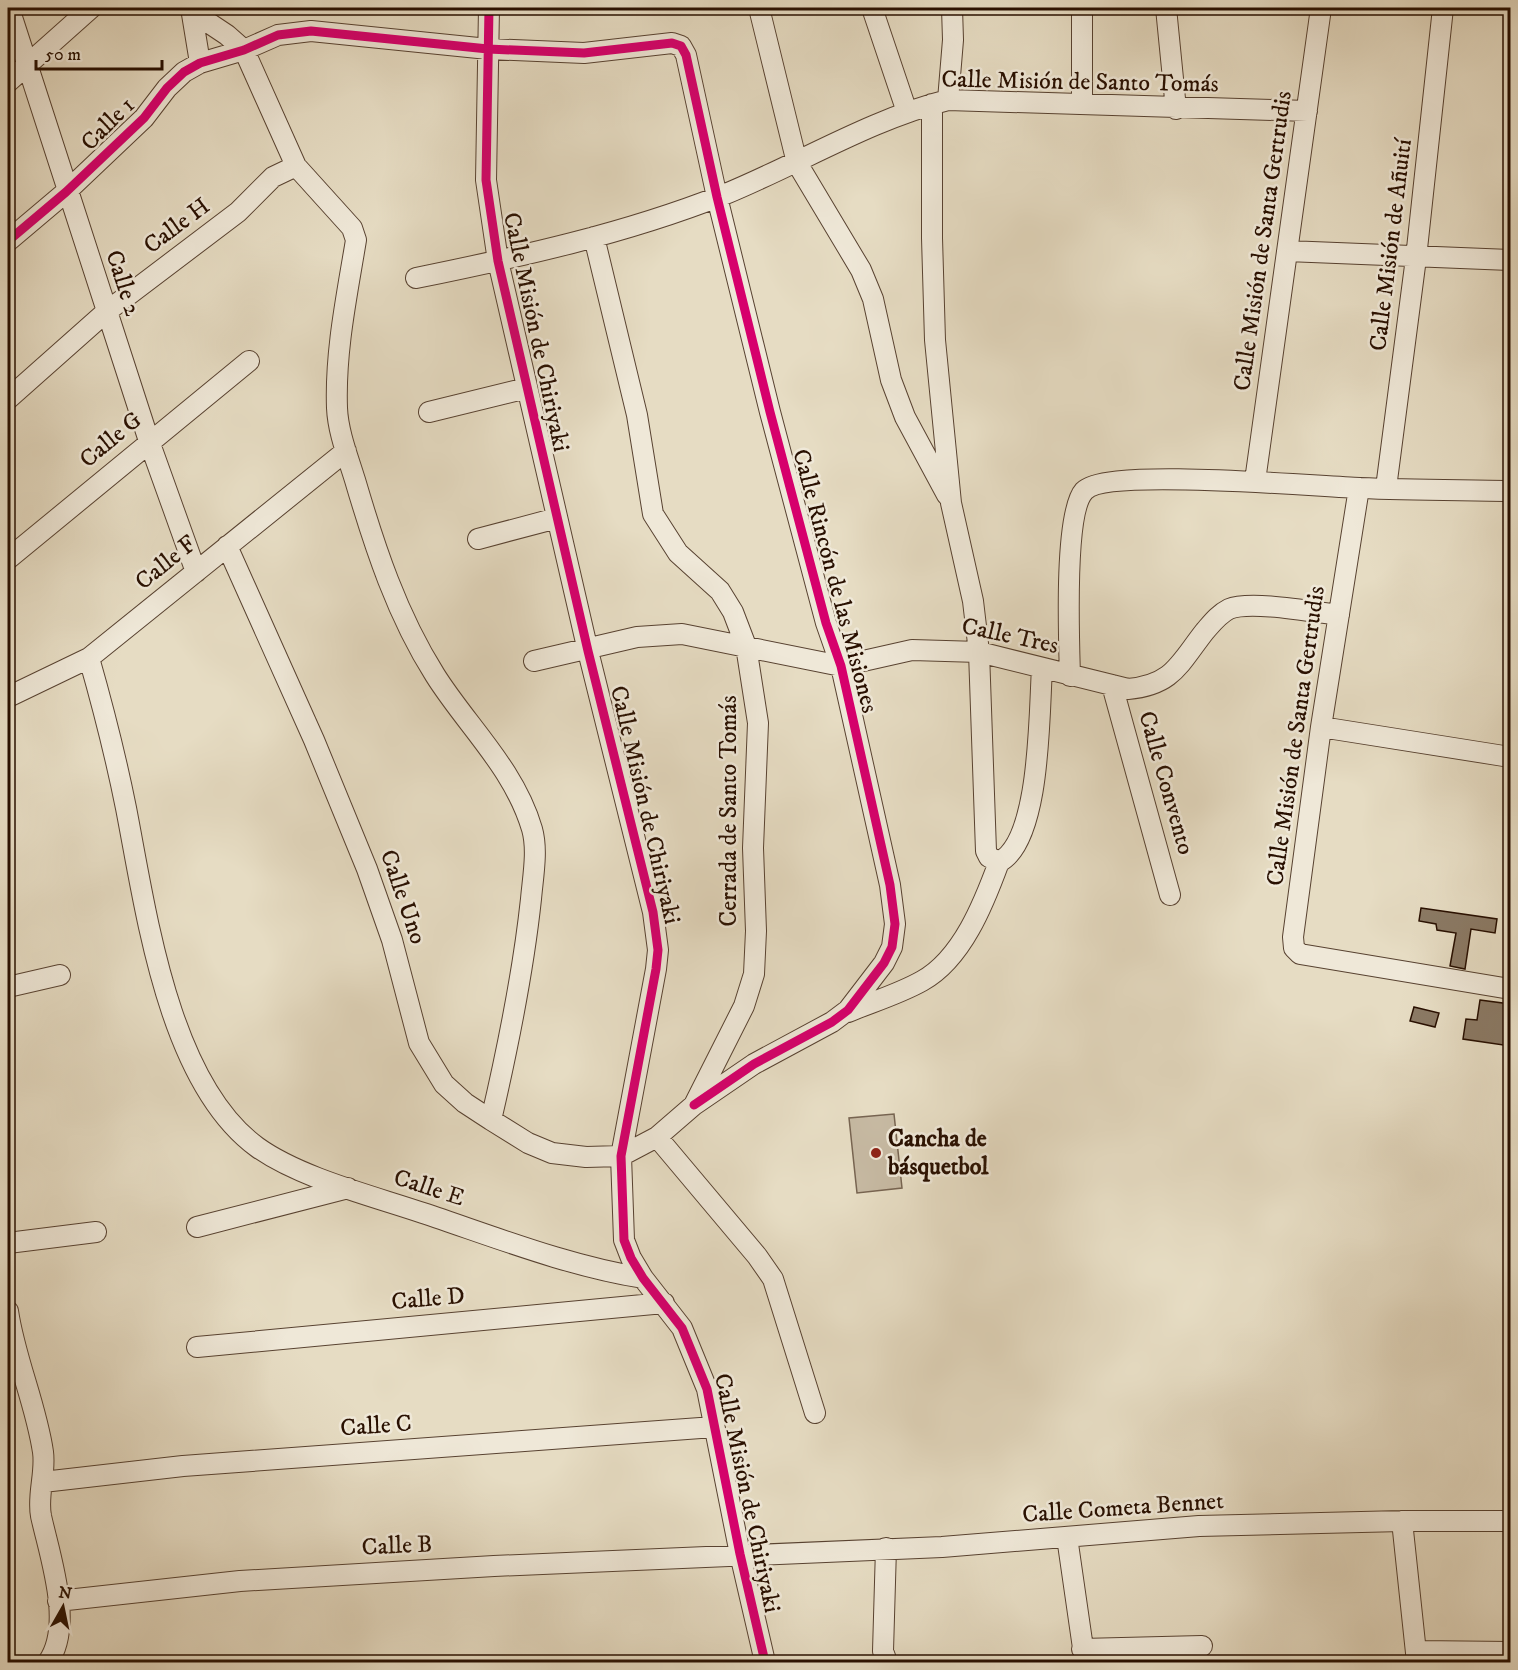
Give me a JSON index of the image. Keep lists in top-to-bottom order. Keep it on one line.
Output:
{"streets":{"street":["Calle Misión de Santo Tomás","Calle 1","Calle H","Calle Misión de Santa Gertrudis","Calle Misión de Añuití","Calle 2","Calle Misión de Chiriyaki","Calle G","Calle F","Calle Rincón de las Misiones","Calle Tres","Calle Convento","Cerrada de Santo Tomás","Calle Uno","Calle E","Calle D","Calle C","Calle Cometa Bennet","Calle B"]},"crossings":[["Calle Misión de Santo Tomás","Calle Misión de Santa Gertrudis"],["Calle Misión de Santo Tomás","Calle Misión de Chiriyaki"],["Calle Misión de Santo Tomás","Calle Rincón de las Misiones"],["Calle Misión de Santo Tomás","Cerrada de Santo Tomás"],["Calle 1","Calle 2"],["Calle 1","Calle Misión de Chiriyaki"],["Calle 1","Calle Rincón de las Misiones"],["Calle H","Calle 2"],["Calle Misión de Santa Gertrudis","Calle Tres"],["Calle 2","Calle G"],["Calle 2","Calle F"],["Calle Misión de Chiriyaki","Calle Tres"],["Calle Misión de Chiriyaki","Cerrada de Santo Tomás"],["Calle Misión de Chiriyaki","Calle Uno"],["Calle Misión de Chiriyaki","Calle E"],["Calle Misión de Chiriyaki","Calle D"],["Calle Misión de Chiriyaki","Calle C"],["Calle Misión de Chiriyaki","Calle Cometa Bennet"],["Calle Misión de Chiriyaki","Calle B"],["Calle F","Calle Uno"],["Calle F","Calle E"],["Calle Rincón de las Misiones","Calle Tres"],["Calle Rincón de las Misiones","Cerrada de Santo Tomás"],["Calle Tres","Calle Convento"],["Calle Tres","Cerrada de Santo Tomás"],["Cerrada de Santo Tomás","Calle Uno"],["Calle Cometa Bennet","Calle B"]],"places":["Cancha de básquetbol"],"scale_bar":"50 m","north":"top"}
